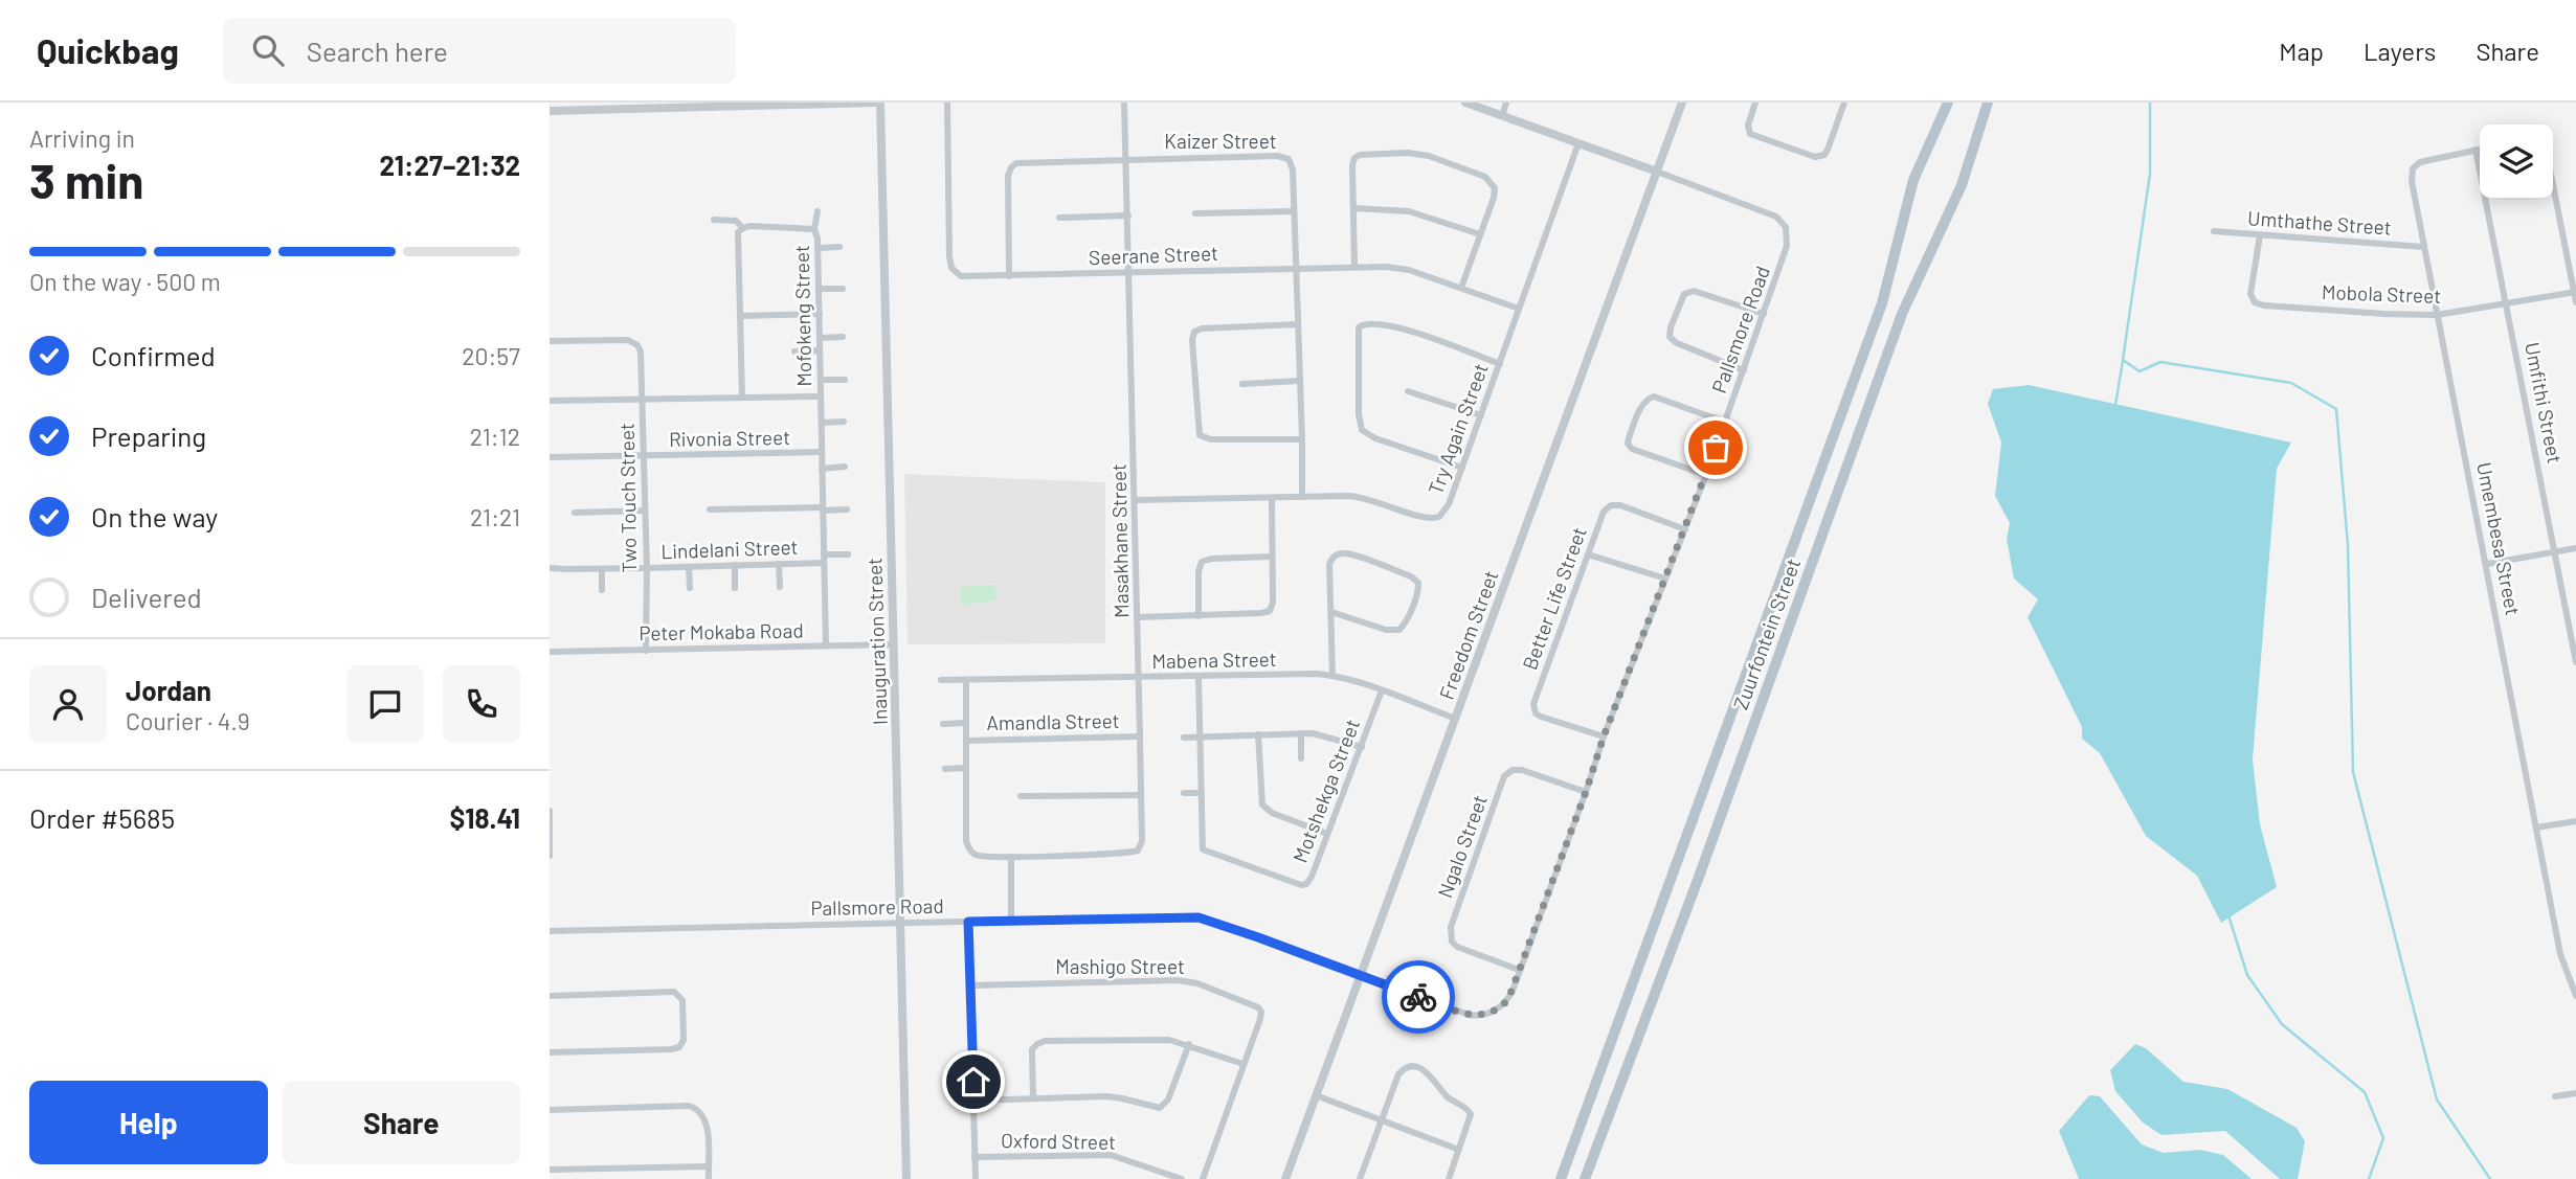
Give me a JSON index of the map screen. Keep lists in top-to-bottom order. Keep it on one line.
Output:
{"streets":{"main road":["Zuurfontein Street"],"street":["Kaizer Street","Umthathe Street","Seerane Street","Mobola Street","Mofokeng Street","Pallsmore Road","Umfithi Street","Try Again Street","Rivonia Street","Two Touch Street","Umembesa Street","Masakhane Street","Lindelani Street","Better Life Street","Peter Mokaba Road","Freedom Street","Inauguration Street","Mabena Street","Amandla Street","Motshekga Street","Ngalo Street","Mashigo Street","Oxford Street"]},"crossings":[["Kaizer Street","Seerane Street"],["Kaizer Street","Try Again Street"],["Kaizer Street","Masakhane Street"],["Umthathe Street","Mobola Street"],["Umthathe Street","Umembesa Street"],["Seerane Street","Try Again Street"],["Seerane Street","Masakhane Street"],["Mobola Street","Umfithi Street"],["Mobola Street","Umembesa Street"],["Mofokeng Street","Rivonia Street"],["Mofokeng Street","Lindelani Street"],["Mofokeng Street","Peter Mokaba Road"],["Pallsmore Road","Try Again Street"],["Pallsmore Road","Better Life Street"],["Pallsmore Road","Freedom Street"],["Pallsmore Road","Inauguration Street"],["Pallsmore Road","Ngalo Street"],["Umfithi Street","Umembesa Street"],["Try Again Street","Masakhane Street"],["Rivonia Street","Two Touch Street"],["Two Touch Street","Lindelani Street"],["Two Touch Street","Peter Mokaba Road"],["Masakhane Street","Mabena Street"],["Masakhane Street","Amandla Street"],["Peter Mokaba Road","Inauguration Street"],["Freedom Street","Mabena Street"],["Mabena Street","Motshekga Street"]],"page":{"header":"Quickbag","search":"Search here","nav":["Map","Layers","Share"],"heading":["3 min","Arriving in","21:27–21:32"],"panel":["Jordan","Courier · 4.9","Order #5685","$18.41"],"bar":"On the way · 500 m","list":[["Confirmed","20:57"],["Preparing","21:12"],["On the way","21:21"],"Delivered"],"buttons":["Help","Share"]}}
